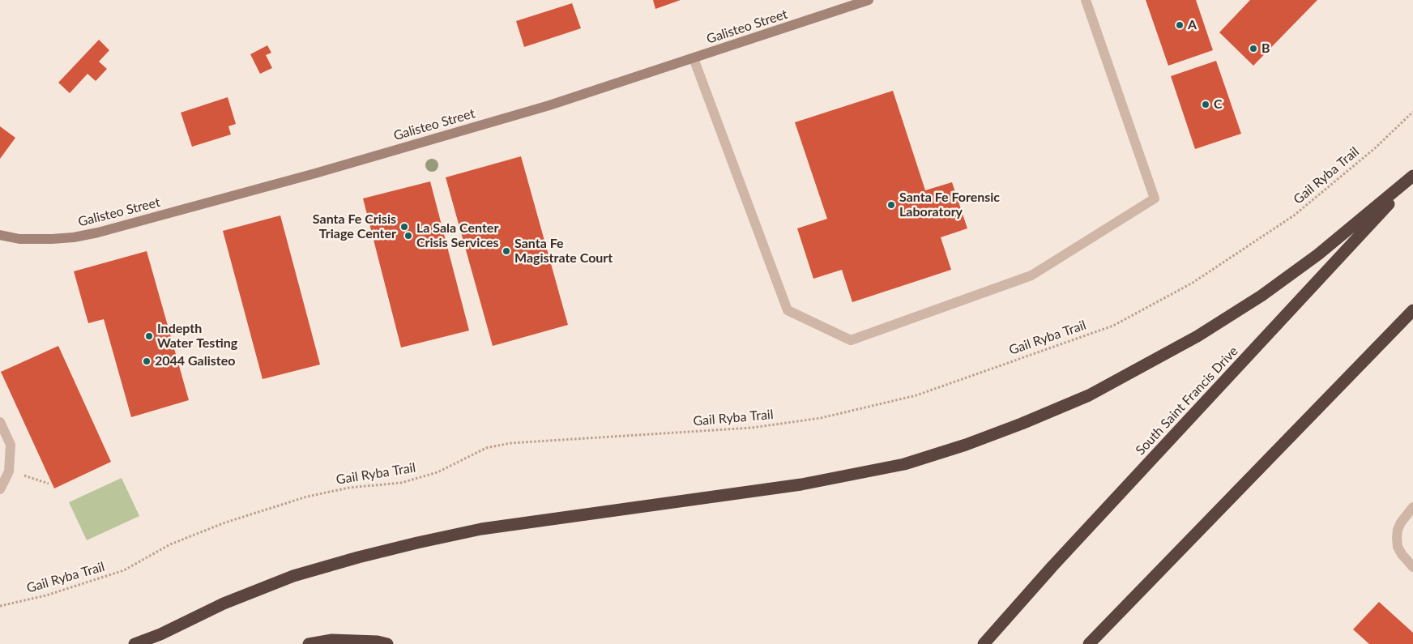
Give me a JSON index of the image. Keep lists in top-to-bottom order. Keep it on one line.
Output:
{"streets":{"highway":["South Saint Francis Drive"],"street":["Galisteo Street"],"path":["Gail Ryba Trail"]},"places":["A","B","C","Santa Fe Forensic Laboratory","Santa Fe Crisis Triage Center","La Sala Center Crisis Services","Santa Fe Magistrate Court","Indepth Water Testing","2044 Galisteo"]}
